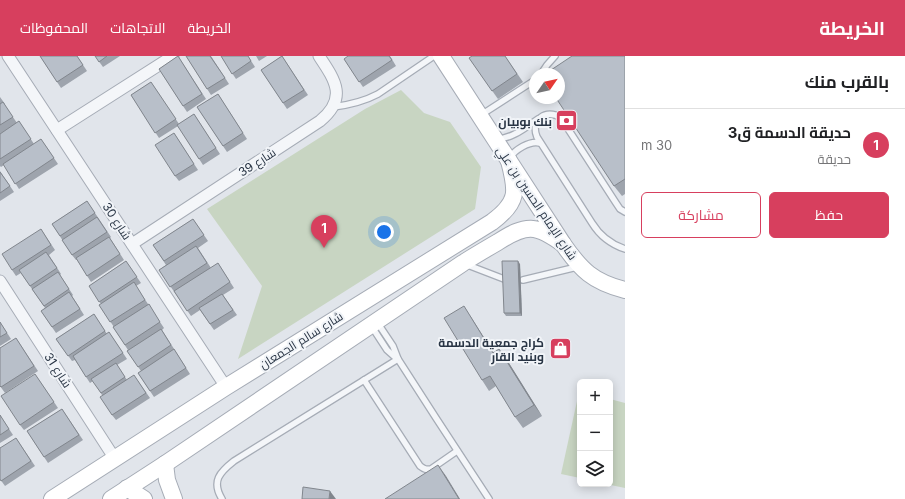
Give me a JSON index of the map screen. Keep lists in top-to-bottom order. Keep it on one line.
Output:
{"streets":{"street":["شارع 39","شارع الإمام الحسين بن علي","شارع 30","شارع سالم الجمعان","شارع 31"]},"crossings":[["شارع 39","شارع 30"],["شارع الإمام الحسين بن علي","شارع سالم الجمعان"],["شارع 30","شارع سالم الجمعان"],["شارع سالم الجمعان","شارع 31"]],"places":{"bank":["بنك بوبيان"],"shop":["كراج جمعية الدسمة وبنيد القار"]},"north":"top right","page":{"header":"الخريطة","nav":["الخريطة","الاتجاهات","المحفوظات"],"heading":"بالقرب منك","list":[{"mark":"1","name":"حديقة الدسمة ق3","note":"حديقة","value":"30 m"}],"buttons":["حفظ","مشاركة"],"pins":"1","map_buttons":["+","−"]}}
